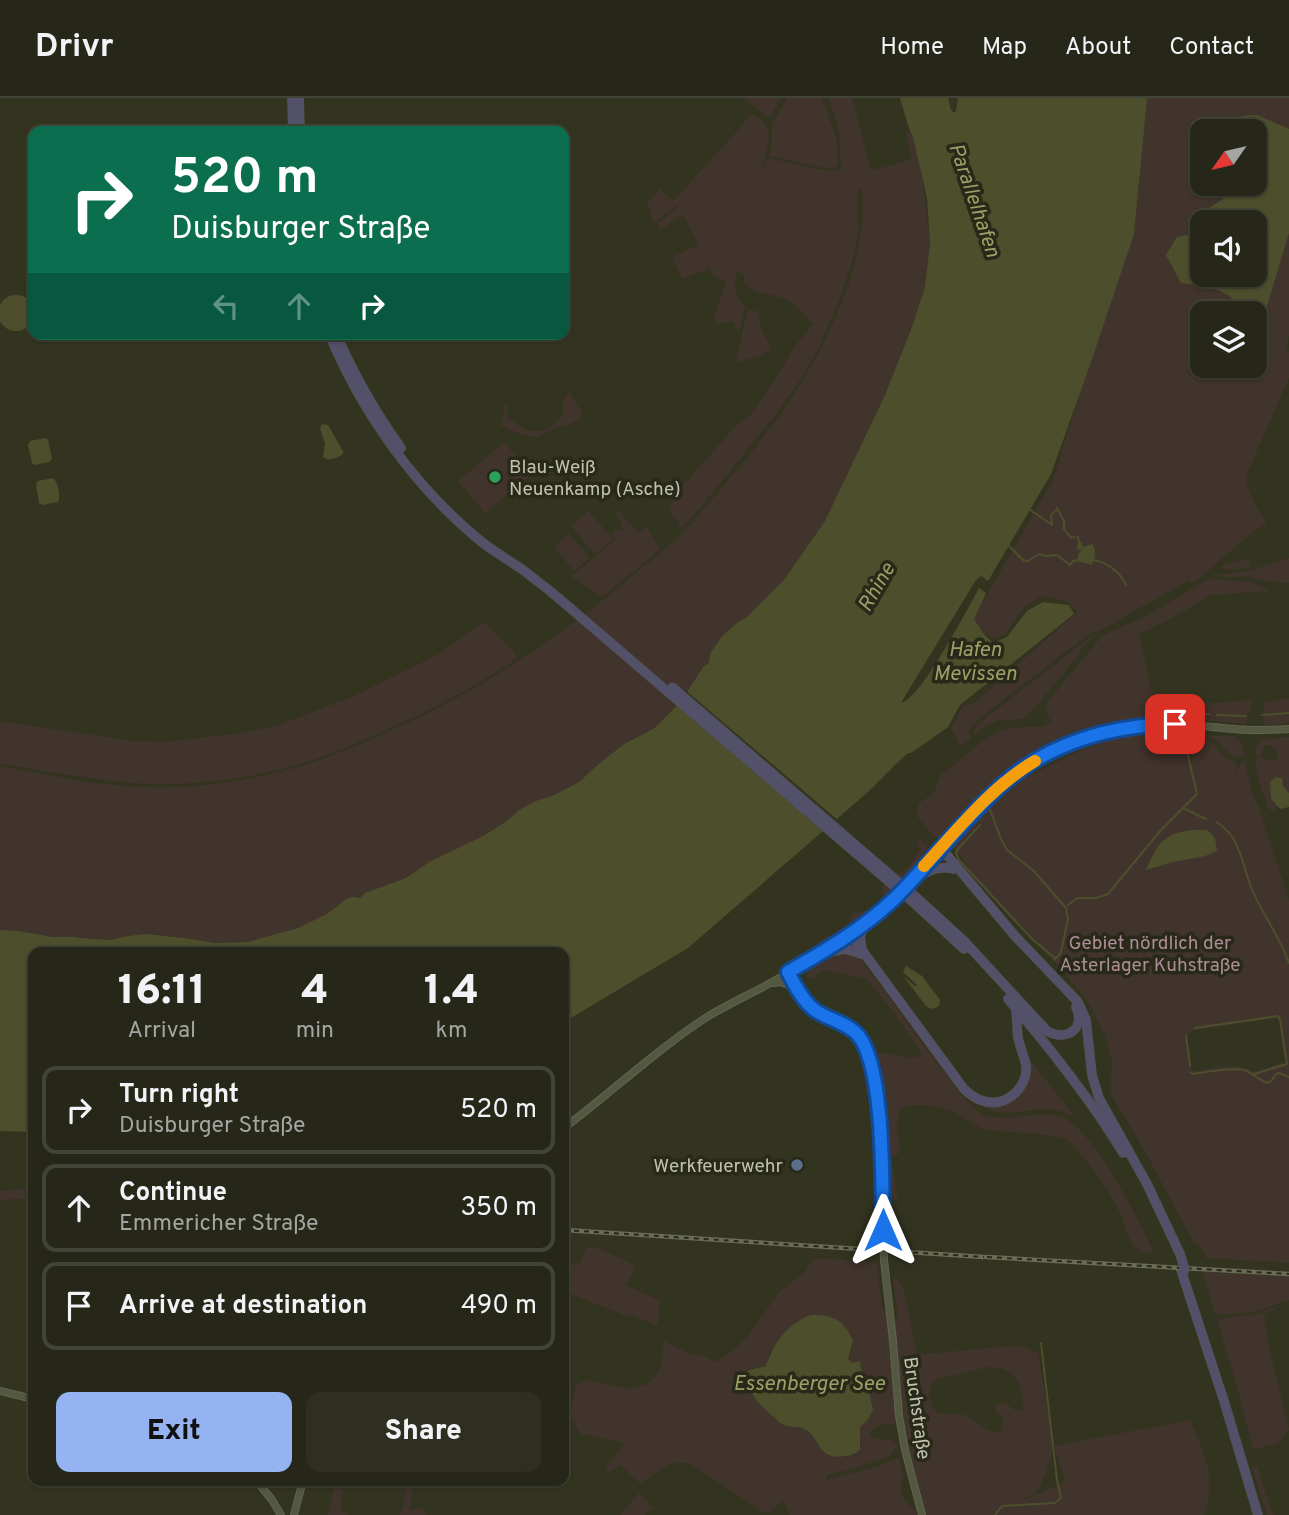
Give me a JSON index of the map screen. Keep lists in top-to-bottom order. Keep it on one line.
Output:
{"streets":{"main road":["Bruchstraße"]},"water":["Parallelhafen","Rhine","Hafen Mevissen","Essenberger See"],"parks":["Gebiet nördlich der Asterlager Kuhstraße"],"places":["Blau-Weiß Neuenkamp (Asche)","Werkfeuerwehr"],"north":"bottom left","page":{"header":"Drivr","nav":["Home","Map","About","Contact"],"turn":["520 m","Duisburger Straße"],"eta":["16:11","Arrival","4","min","1.4","km"],"list":[{"name":"Turn right","note":"Duisburger Straße","value":"520 m"},{"name":"Continue","note":"Emmericher Straße","value":"350 m"},{"name":"Arrive at destination","value":"490 m"}],"buttons":["Exit","Share"]}}
